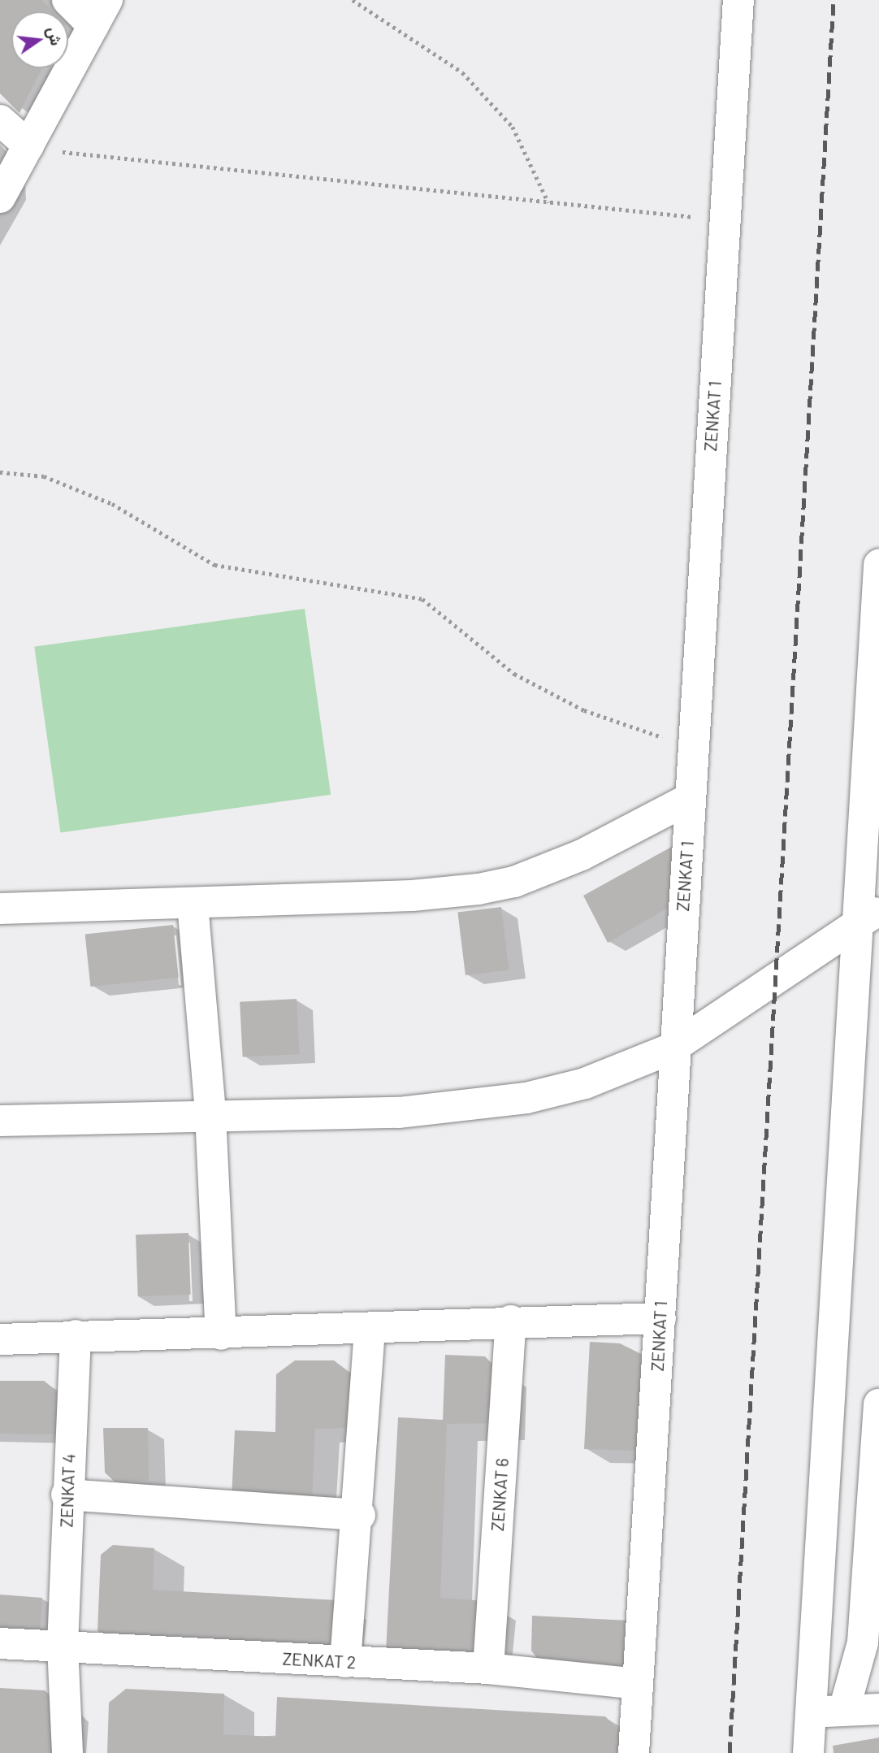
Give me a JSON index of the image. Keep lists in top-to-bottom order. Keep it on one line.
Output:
{"streets":{"street":["ZENKAT 1","ZENKAT 4","ZENKAT 6","ZENKAT 2"]},"crossings":[["ZENKAT 1","ZENKAT 2"],["ZENKAT 4","ZENKAT 2"],["ZENKAT 6","ZENKAT 2"]],"north":"right"}
